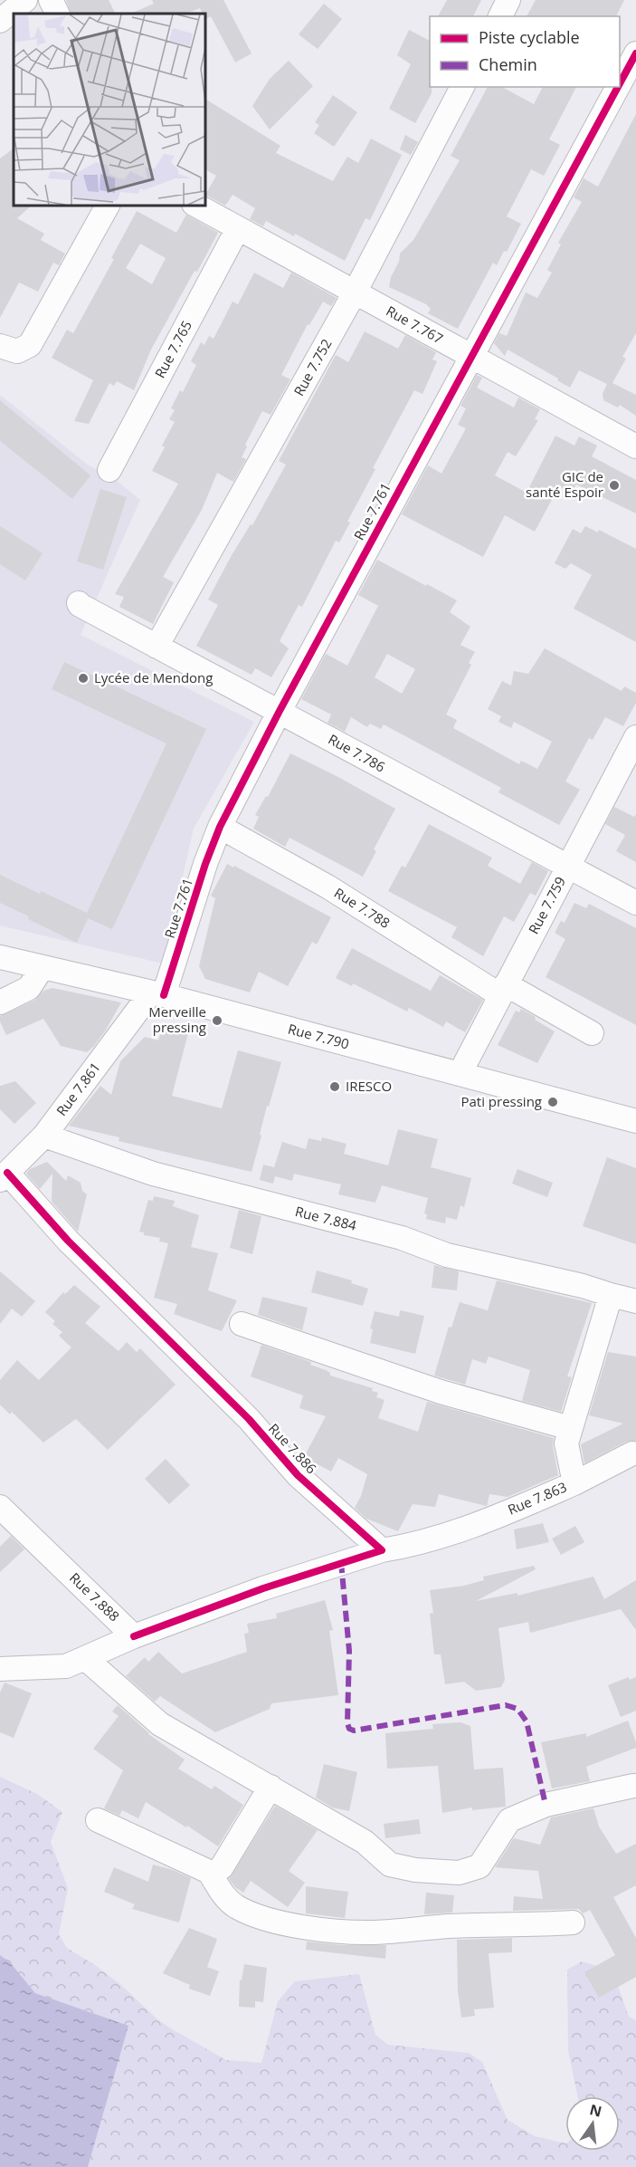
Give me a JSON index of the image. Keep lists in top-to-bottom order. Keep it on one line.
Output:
{"streets":{"street":["Rue 7.767","Rue 7.765","Rue 7.752","Rue 7.761","Rue 7.786","Rue 7.759","Rue 7.788","Rue 7.790","Rue 7.861","Rue 7.884","Rue 7.886","Rue 7.863","Rue 7.888"]},"crossings":[["Rue 7.767","Rue 7.765"],["Rue 7.767","Rue 7.752"],["Rue 7.767","Rue 7.761"],["Rue 7.752","Rue 7.786"],["Rue 7.761","Rue 7.786"],["Rue 7.761","Rue 7.788"],["Rue 7.761","Rue 7.790"],["Rue 7.761","Rue 7.861"],["Rue 7.786","Rue 7.759"],["Rue 7.759","Rue 7.788"],["Rue 7.759","Rue 7.790"],["Rue 7.790","Rue 7.861"],["Rue 7.861","Rue 7.884"],["Rue 7.861","Rue 7.886"],["Rue 7.884","Rue 7.863"],["Rue 7.886","Rue 7.863"]],"places":["GIC de santé Espoir","Lycée de Mendong","Merveille pressing","IRESCO","Pati pressing"],"legend":["Piste cyclable","Chemin"],"north":"top"}
